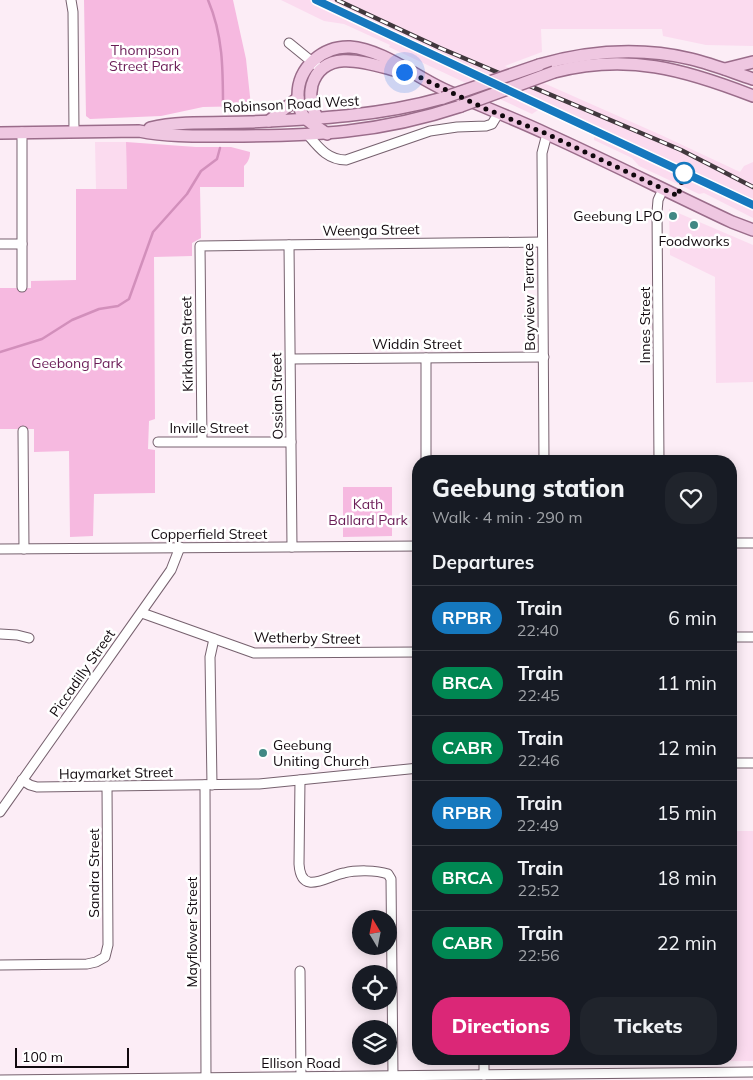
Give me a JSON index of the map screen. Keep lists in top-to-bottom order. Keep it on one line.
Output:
{"streets":{"main road":["Robinson Road West"],"street":["Weenga Street","Bayview Terrace","Innes Street","Kirkham Street","Widdin Street","Ossian Street","Inville Street","Copperfield Street","Wetherby Street","Piccadilly Street","Haymarket Street","Sandra Street","Mayflower Street","Ellison Road"]},"crossings":[["Weenga Street","Bayview Terrace"],["Weenga Street","Kirkham Street"],["Weenga Street","Ossian Street"],["Bayview Terrace","Widdin Street"],["Kirkham Street","Inville Street"],["Widdin Street","Ossian Street"],["Ossian Street","Inville Street"],["Ossian Street","Copperfield Street"],["Copperfield Street","Piccadilly Street"],["Wetherby Street","Piccadilly Street"],["Wetherby Street","Mayflower Street"],["Piccadilly Street","Haymarket Street"],["Haymarket Street","Sandra Street"],["Haymarket Street","Mayflower Street"],["Mayflower Street","Ellison Road"]],"parks":["Thompson Street Park","Geebong Park","Kath Ballard Park"],"places":["Geebung LPO","Foodworks","Geebung Uniting Church"],"scale_bar":"100 m","north":"top","page":{"heading":[["Geebung station","Walk · 4 min · 290 m"],"Departures"],"list":[{"mark":"RPBR","name":"Train","note":"22:40","value":"6 min"},{"mark":"BRCA","name":"Train","note":"22:45","value":"11 min"},{"mark":"CABR","name":"Train","note":"22:46","value":"12 min"},{"mark":"RPBR","name":"Train","note":"22:49","value":"15 min"},{"mark":"BRCA","name":"Train","note":"22:52","value":"18 min"},{"mark":"CABR","name":"Train","note":"22:56","value":"22 min"}],"buttons":["Directions","Tickets"],"scale":"100 m"}}
